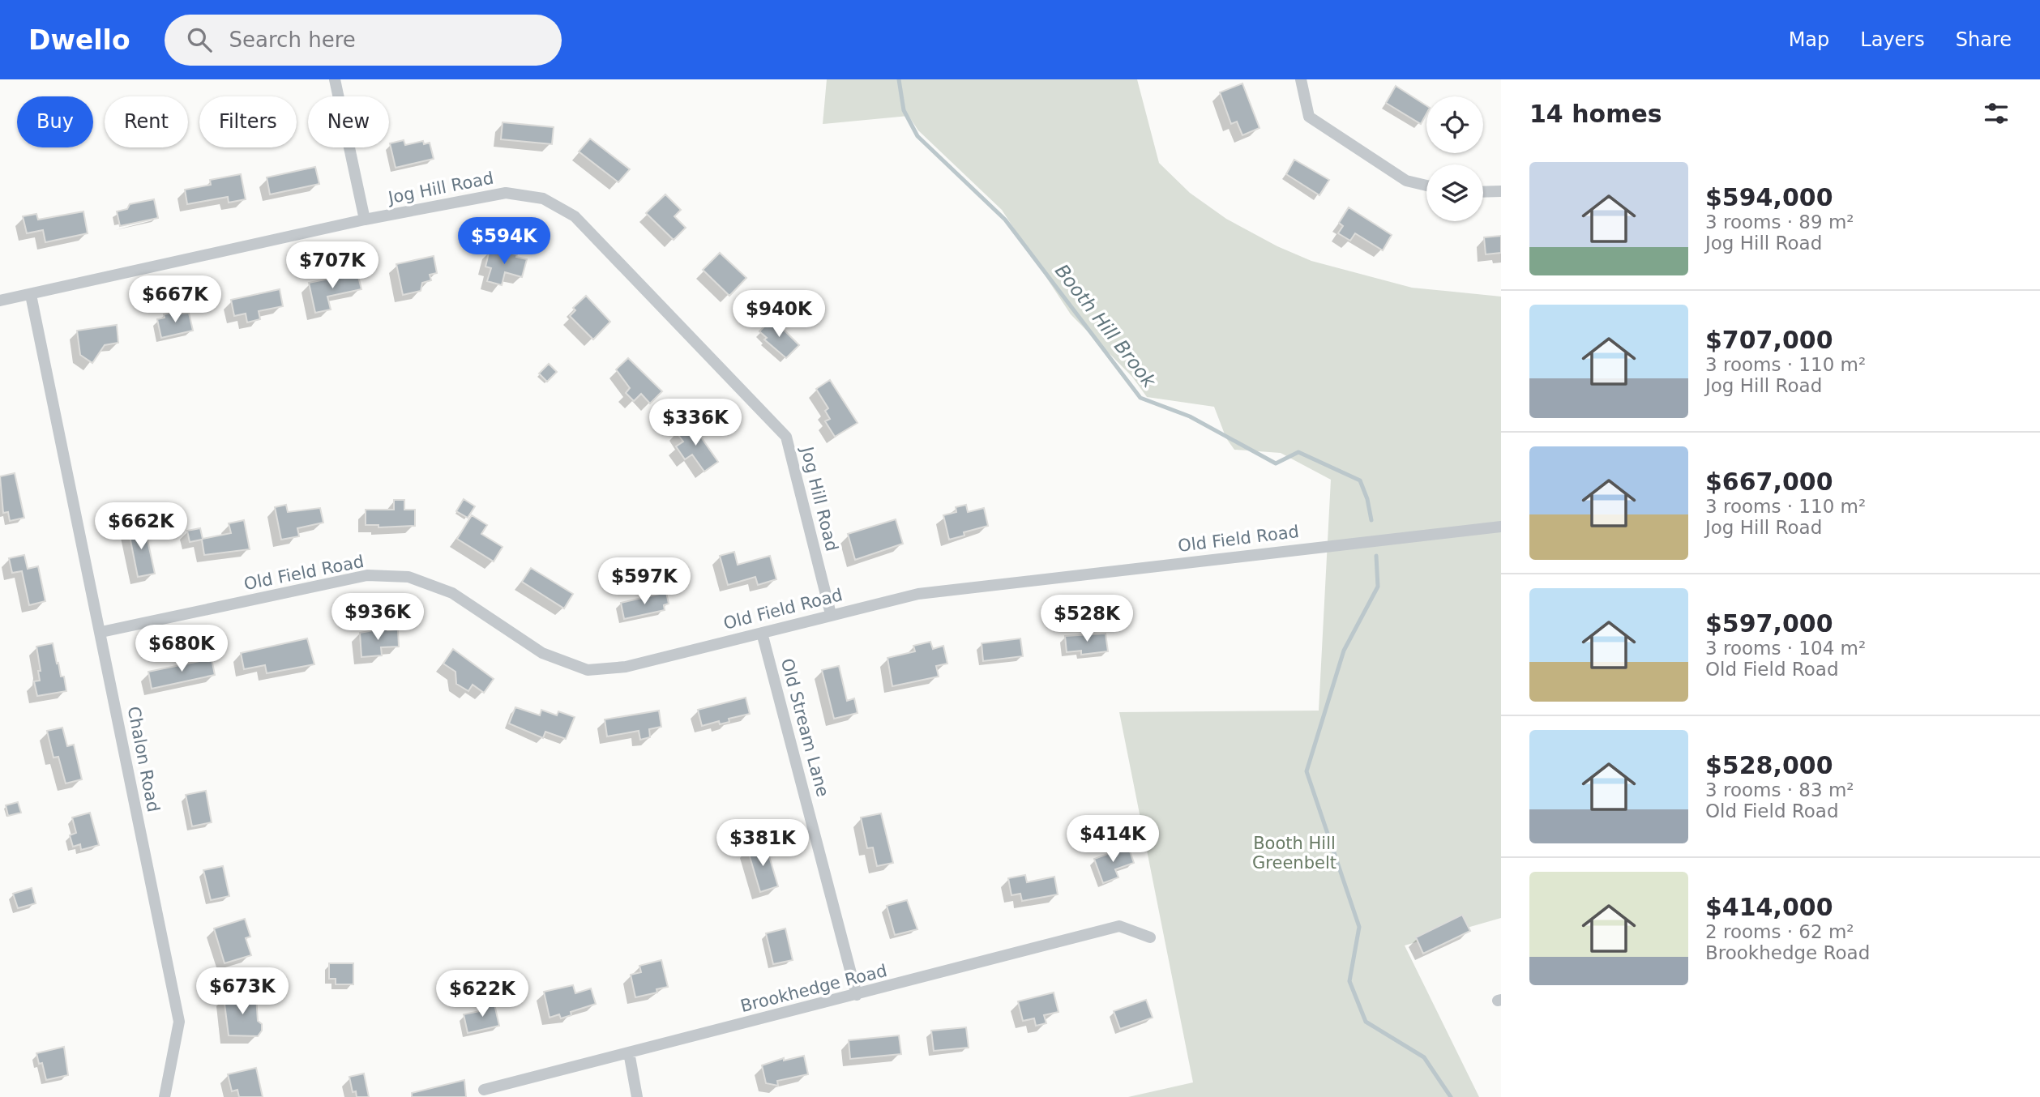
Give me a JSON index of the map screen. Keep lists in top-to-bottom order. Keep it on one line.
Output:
{"streets":{"street":["Jog Hill Road","Old Field Road","Old Stream Lane","Chalon Road","Brookhedge Road"]},"crossings":[["Jog Hill Road","Old Field Road"],["Jog Hill Road","Chalon Road"],["Old Field Road","Old Stream Lane"],["Old Field Road","Chalon Road"],["Old Stream Lane","Brookhedge Road"]],"water":["Booth Hill Brook"],"parks":["Booth Hill Greenbelt"],"page":{"header":"Dwello","search":"Search here","nav":["Map","Layers","Share"],"heading":"14 homes","chip":["Buy","Rent","Filters","New"],"list":[{"name":"$594,000","note":"3 rooms · 89 m² · Jog Hill Road"},{"name":"$707,000","note":"3 rooms · 110 m² · Jog Hill Road"},{"name":"$667,000","note":"3 rooms · 110 m² · Jog Hill Road"},{"name":"$597,000","note":"3 rooms · 104 m² · Old Field Road"},{"name":"$528,000","note":"3 rooms · 83 m² · Old Field Road"},{"name":"$414,000","note":"2 rooms · 62 m² · Brookhedge Road"}],"price":["$594K","$707K","$667K","$940K","$336K","$662K","$597K","$936K","$528K","$680K","$414K","$381K","$673K","$622K"]}}
